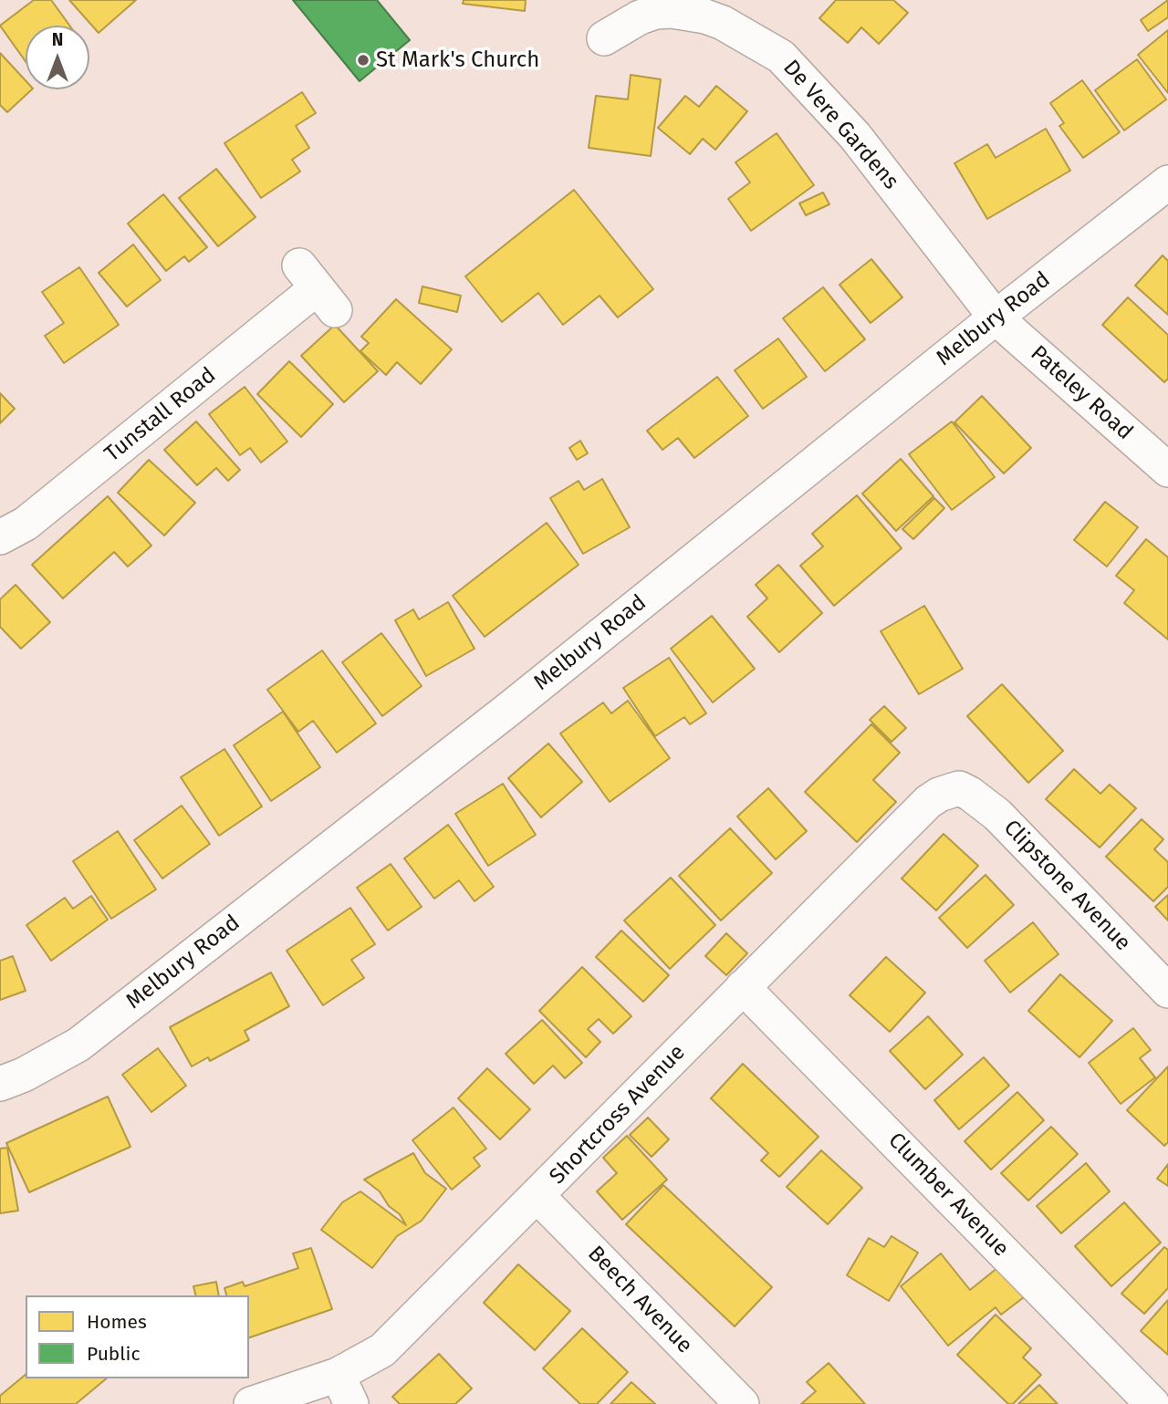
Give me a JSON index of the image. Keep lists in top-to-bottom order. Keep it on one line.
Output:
{"streets":{"street":["De Vere Gardens","Melbury Road","Pateley Road","Tunstall Road","Clipstone Avenue","Shortcross Avenue","Clumber Avenue","Beech Avenue"]},"crossings":[["De Vere Gardens","Melbury Road"],["De Vere Gardens","Pateley Road"],["Melbury Road","Pateley Road"],["Clipstone Avenue","Shortcross Avenue"],["Shortcross Avenue","Clumber Avenue"],["Shortcross Avenue","Beech Avenue"]],"places":["St Mark's Church"],"legend":["Homes","Public"],"north":"top"}
